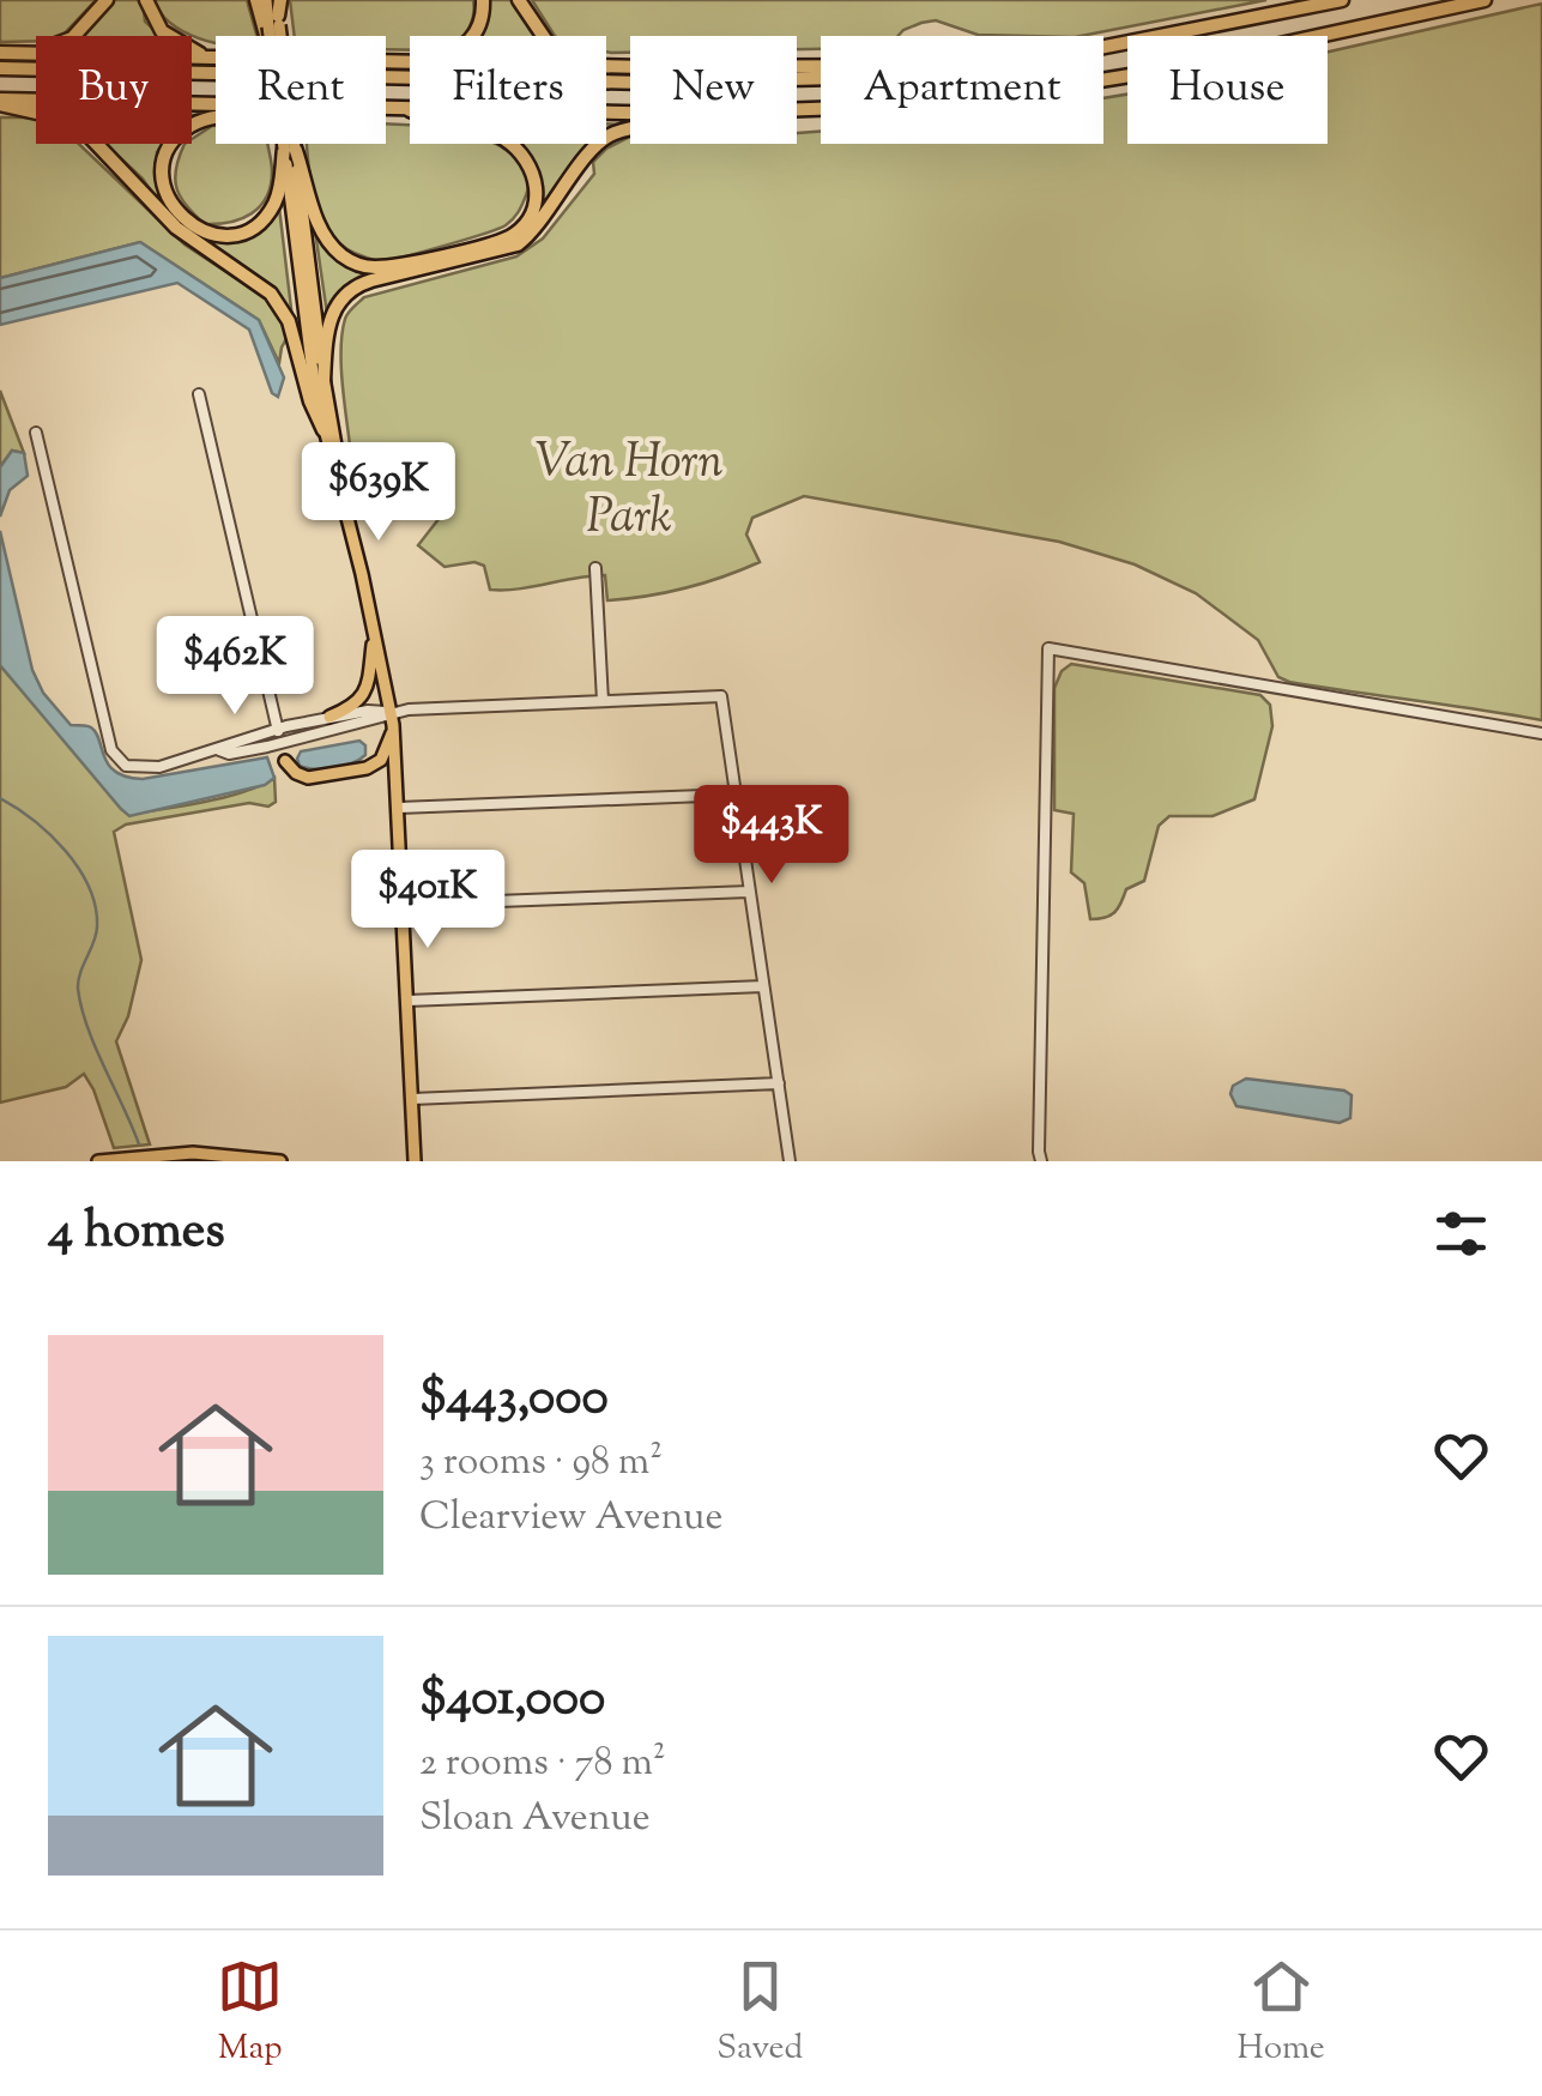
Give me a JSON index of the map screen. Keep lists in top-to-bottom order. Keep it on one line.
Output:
{"parks":["Van Horn Park"],"page":{"chip":["Buy","Rent","Filters","New","Apartment","House"],"price":["$639K","$462K","$443K","$401K"],"heading":"4 homes","list":[{"name":"$443,000","note":"3 rooms · 98 m² · Clearview Avenue"},{"name":"$401,000","note":"2 rooms · 78 m² · Sloan Avenue"}],"tabs":["Map","Saved","Home"]}}
